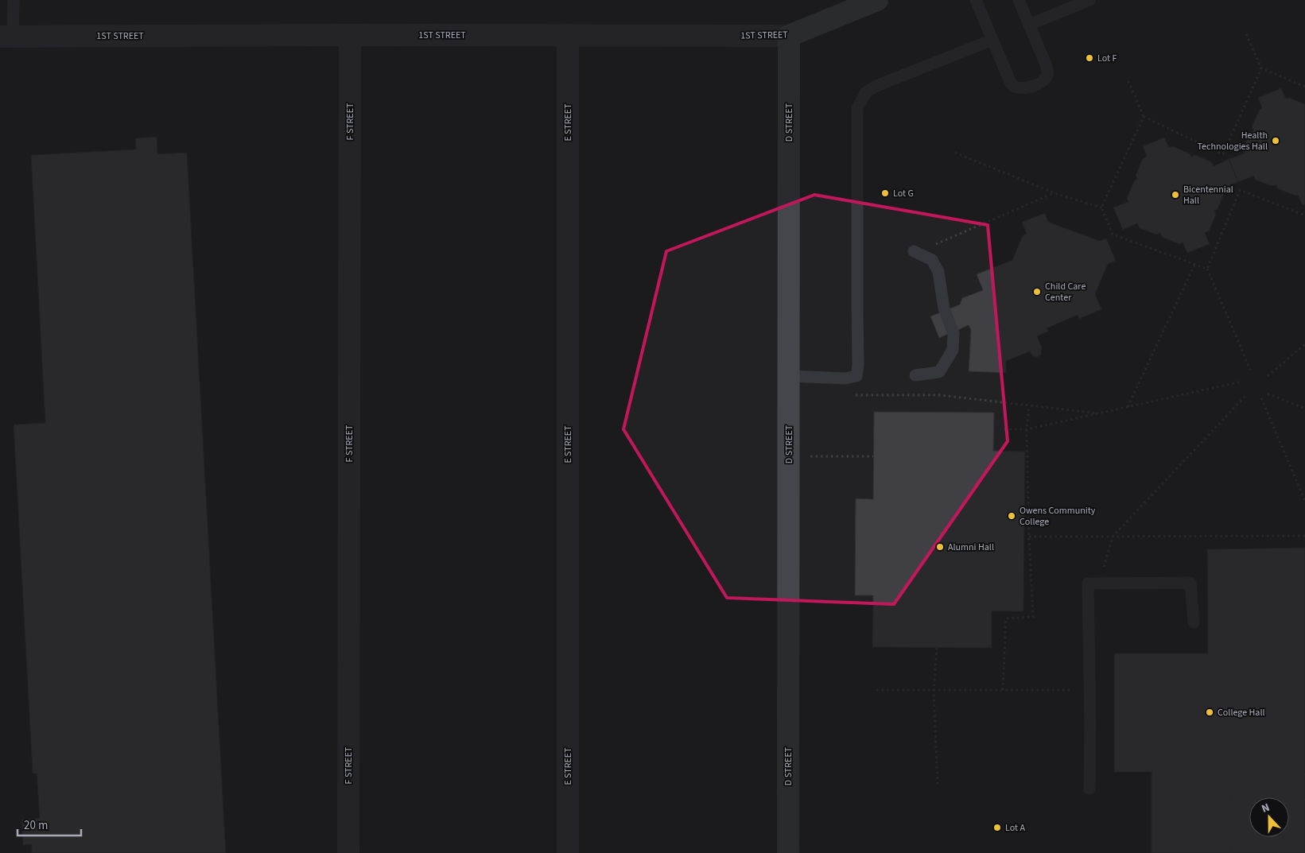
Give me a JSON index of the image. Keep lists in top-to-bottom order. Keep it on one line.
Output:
{"streets":{"street":["1ST STREET","F STREET","E STREET","D STREET"]},"crossings":[["1ST STREET","F STREET"],["1ST STREET","E STREET"],["1ST STREET","D STREET"]],"places":["Lot F","Health Technologies Hall","Lot G","Bicentennial Hall","Child Care Center","Owens Community College","Alumni Hall","College Hall","Lot A"],"scale_bar":"20 m","north":"top"}
